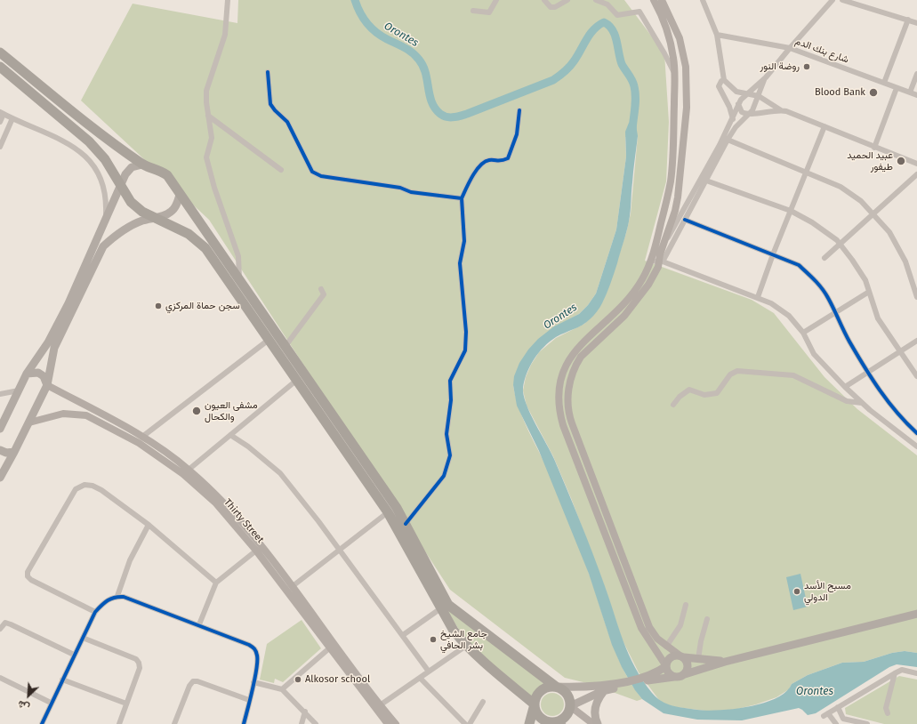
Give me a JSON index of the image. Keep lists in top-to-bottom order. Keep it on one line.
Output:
{"streets":{"main road":["Thirty Street"],"street":["شارع بنك الدم"]},"water":["Orontes"],"places":["روضة النور","Blood Bank","عبيد الحميد طيفور","سجن حماة المركزي","مشفى العيون والكحال","مسبح الأسد الدولي","جامع الشيخ بشر الحافي","Alkosor school"],"north":"bottom left"}
